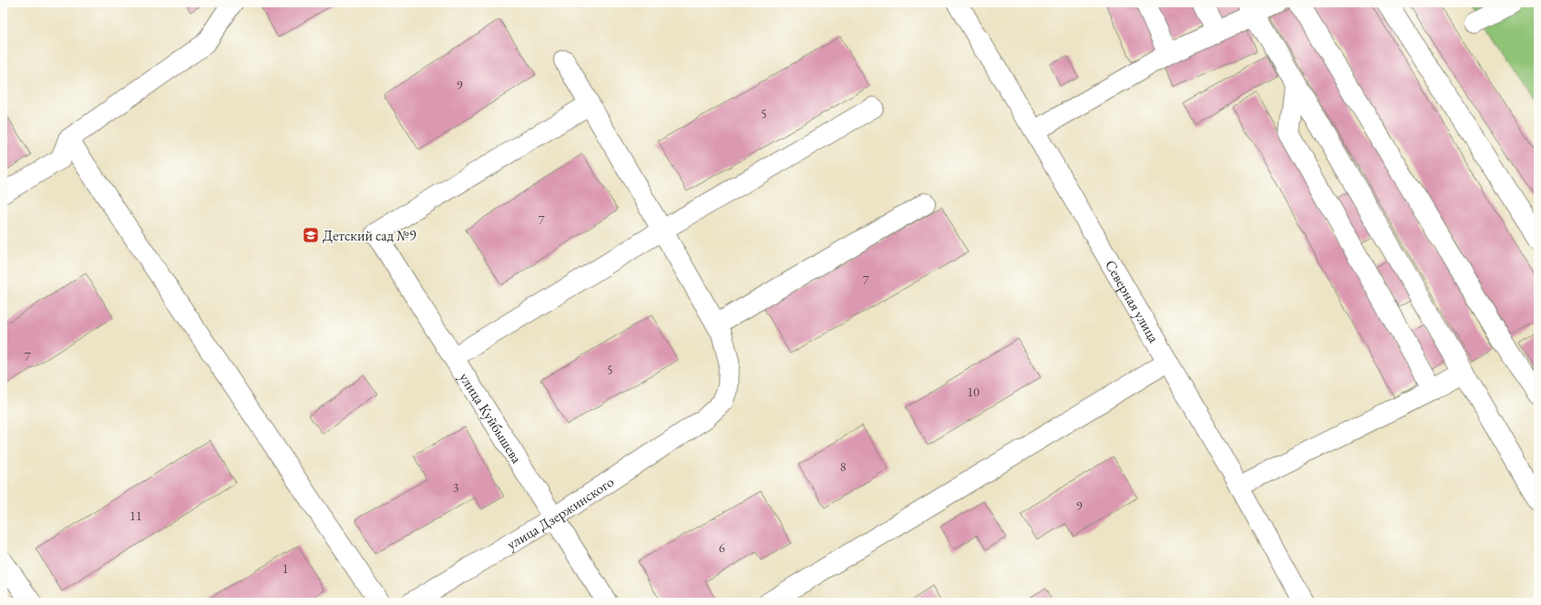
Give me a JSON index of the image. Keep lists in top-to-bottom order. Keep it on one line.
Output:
{"streets":{"street":["Северная улица","улица Куйбышева","улица Дзержинского"]},"crossings":[["улица Куйбышева","улица Дзержинского"]],"places":{"school or university":["Детский сад №9"]},"house_numbers":["9","5","7","7","7","5","10","8","3","9","11","6","1"]}
